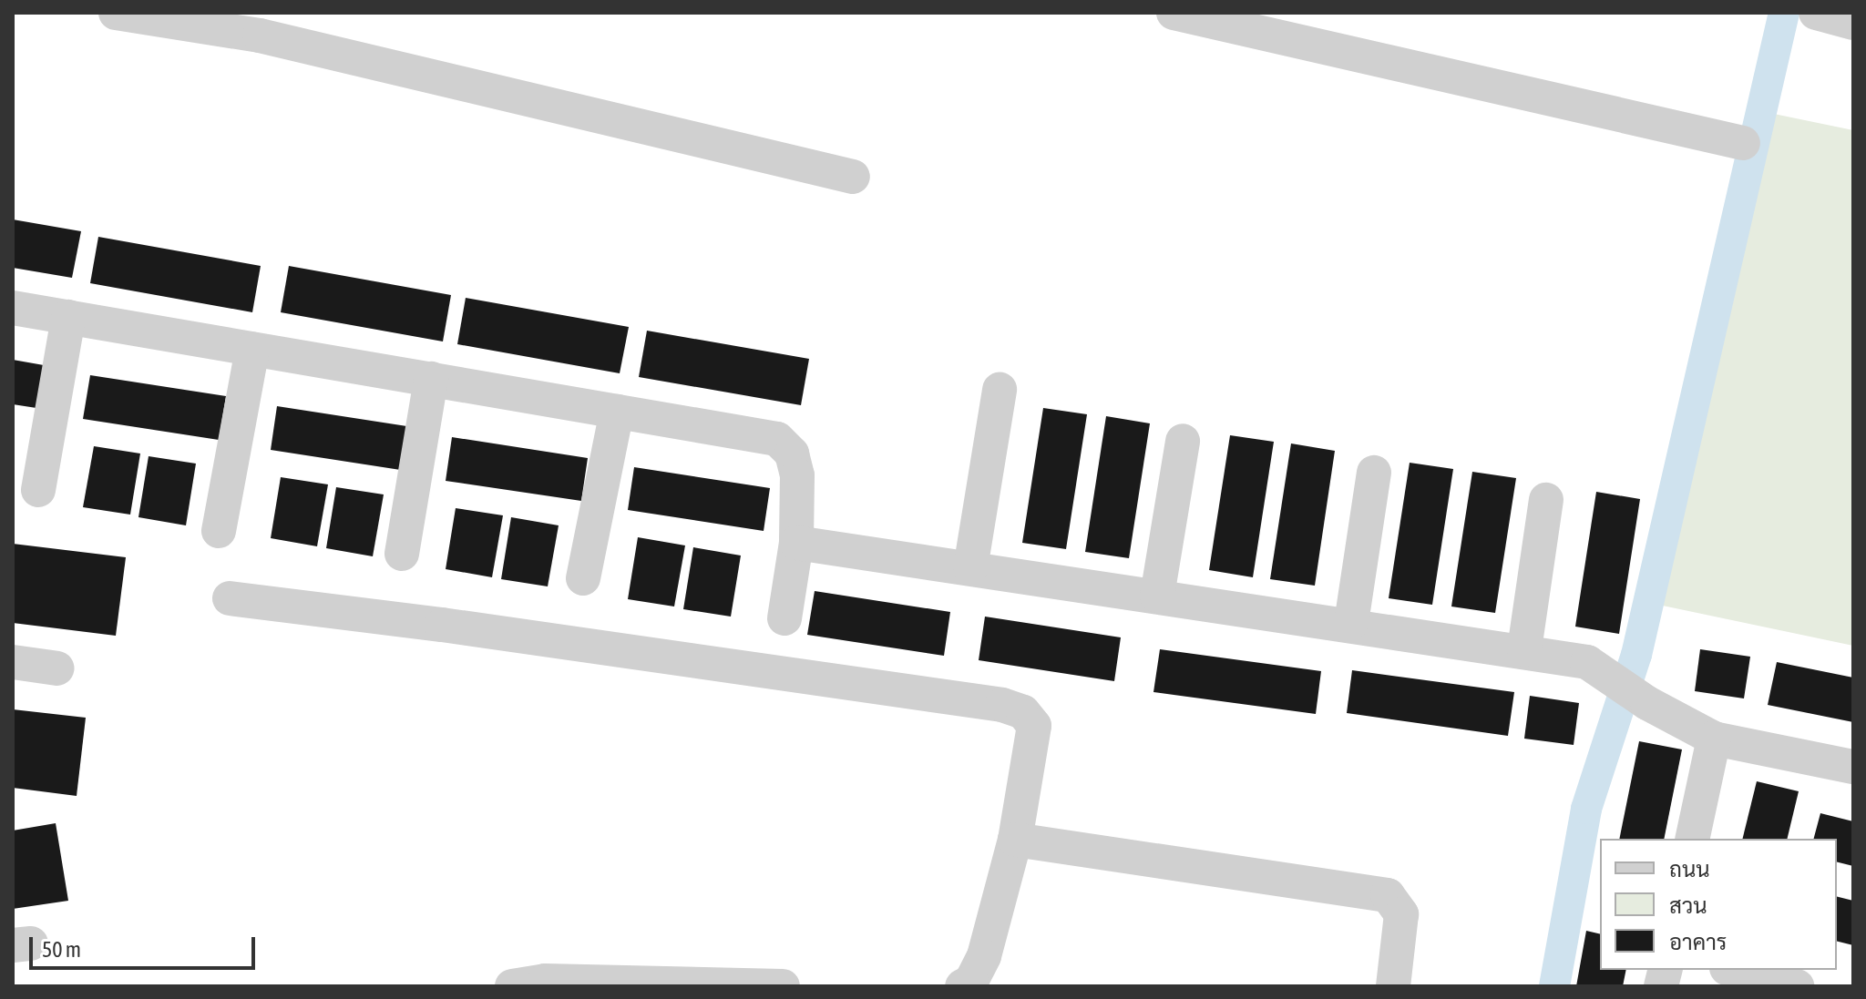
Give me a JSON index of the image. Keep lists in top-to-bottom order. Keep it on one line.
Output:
{"legend":["ถนน","สวน","อาคาร"],"scale_bar":"50 m"}
